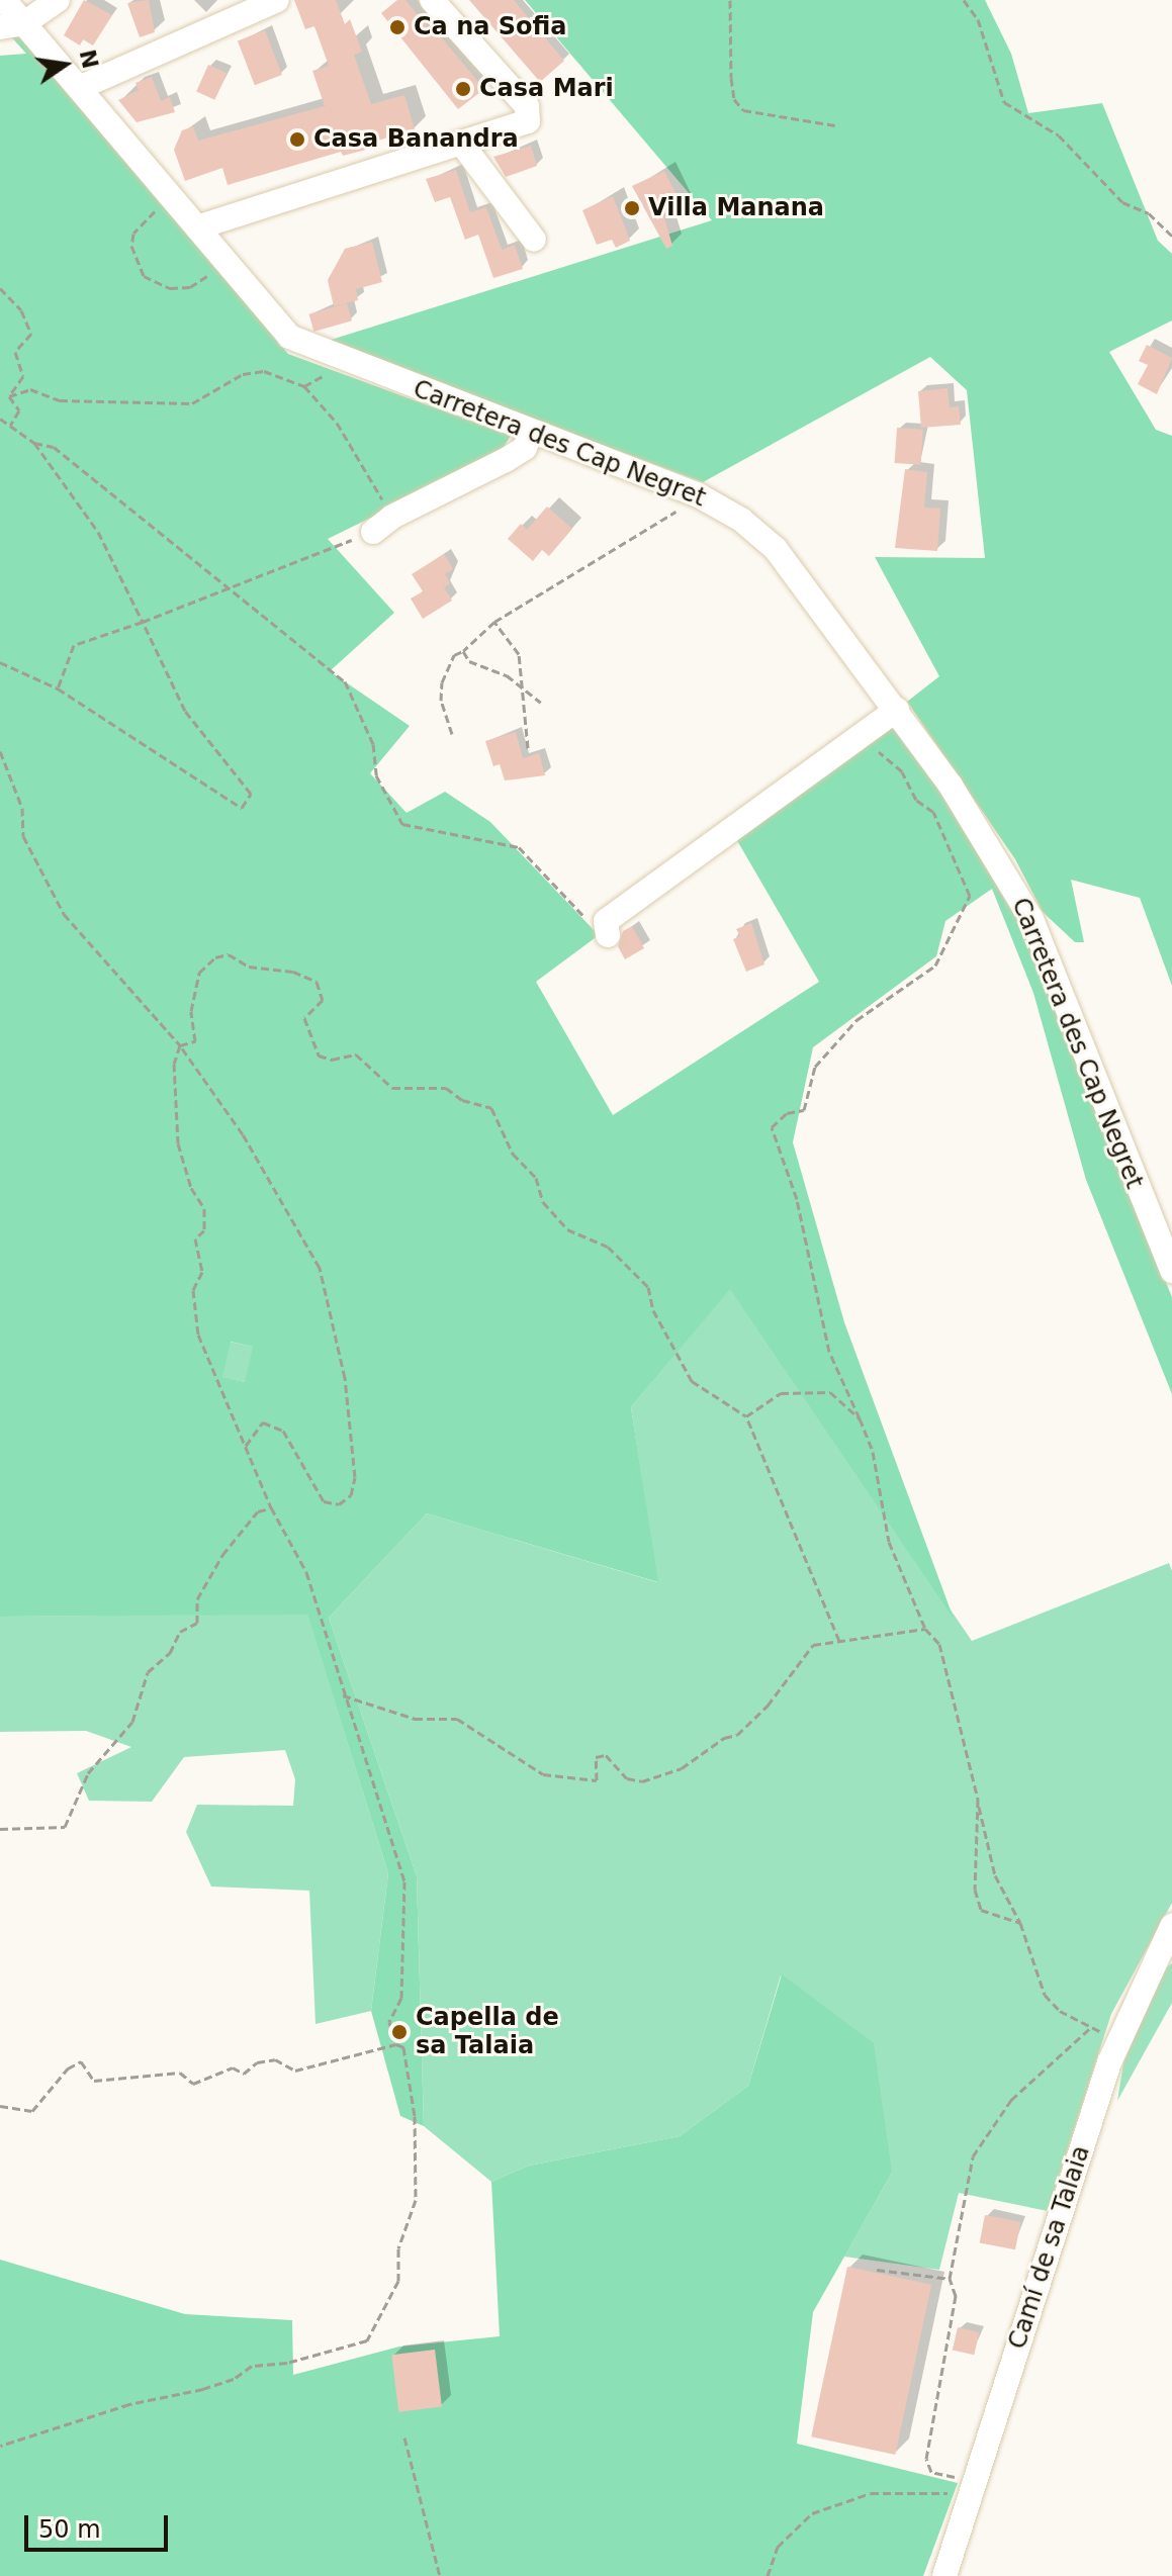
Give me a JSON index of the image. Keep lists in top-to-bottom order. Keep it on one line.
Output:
{"streets":{"street":["Carretera des Cap Negret","Camí de sa Talaia"]},"places":["Ca na Sofia","Casa Mari","Casa Banandra","Villa Manana","Capella de sa Talaia"],"scale_bar":"50 m","north":"right"}
